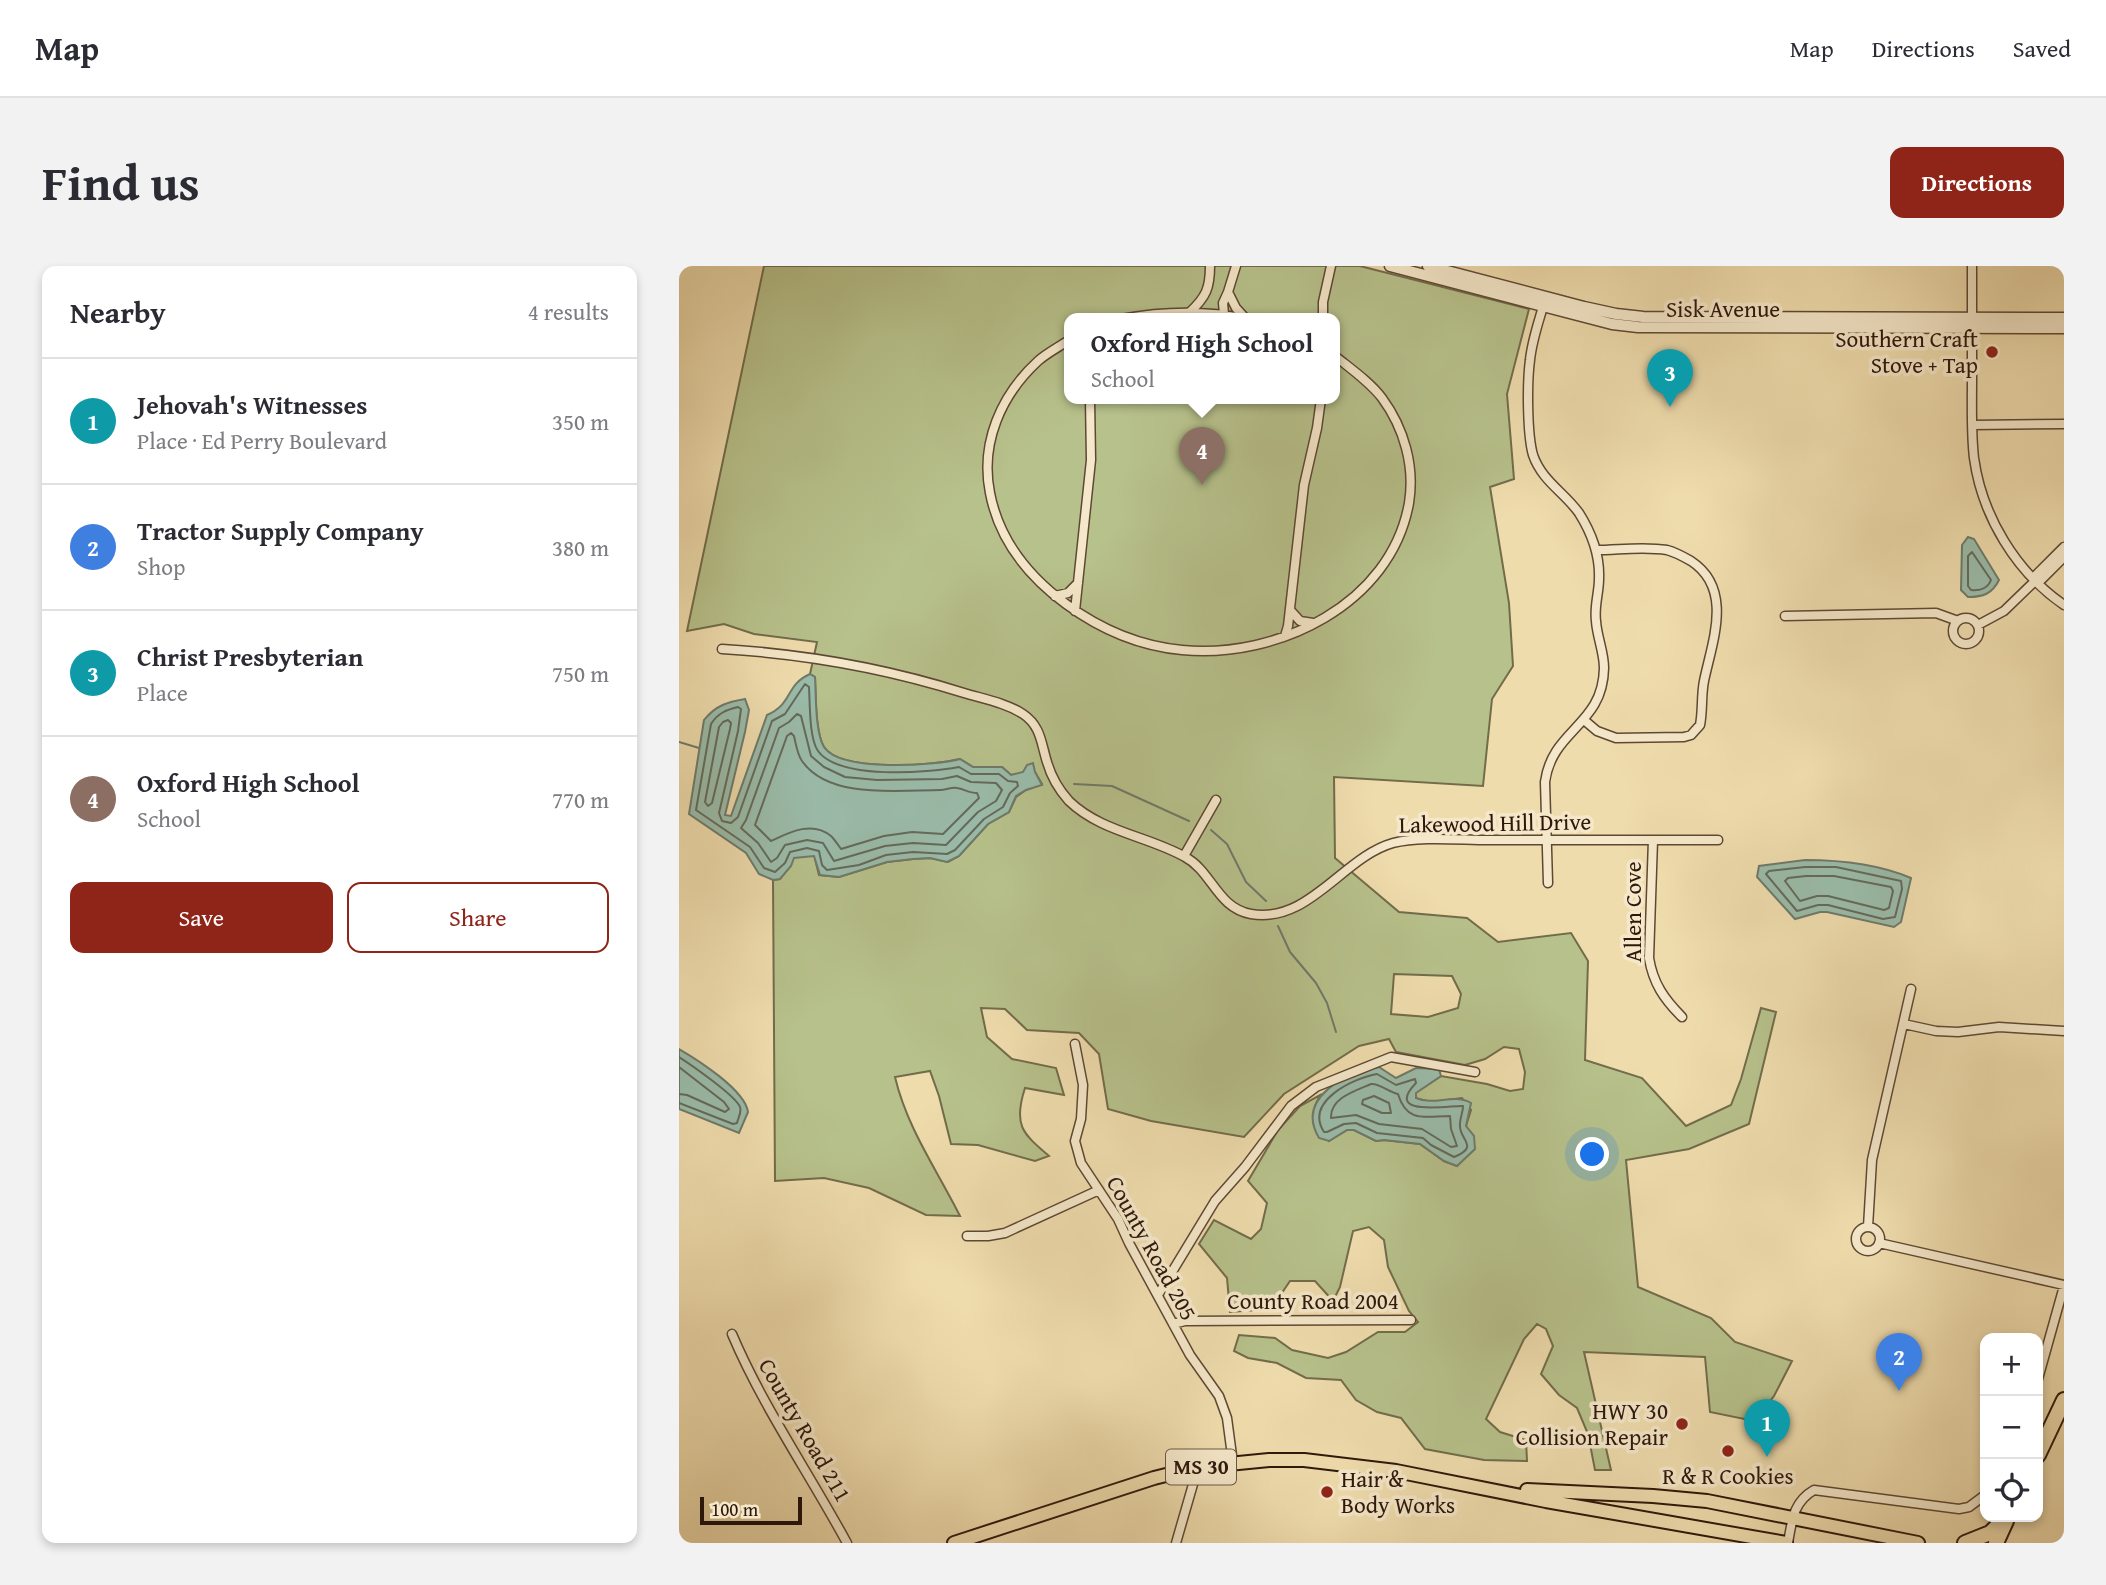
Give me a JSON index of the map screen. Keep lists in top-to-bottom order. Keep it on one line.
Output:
{"streets":{"main road":["MS 30"],"street":["Sisk Avenue","Lakewood Hill Drive","Allen Cove","County Road 205","County Road 2004","County Road 211"]},"crossings":[["Lakewood Hill Drive","Allen Cove"],["County Road 205","County Road 2004"],["County Road 205","MS 30"]],"places":["Southern Craft Stove + Tap","HWY 30 Collision Repair","R & R Cookies","Hair & Body Works"],"scale_bar":"100 m","page":{"header":"Map","nav":["Map","Directions","Saved"],"title":"Find us","buttons":["Directions",["Save","Share"]],"heading":["Nearby","4 results"],"popup":["Oxford High School","School"],"pins":["3","4","2","1"],"list":[{"mark":"1","name":"Jehovah's Witnesses","note":"Place · Ed Perry Boulevard","value":"350 m"},{"mark":"2","name":"Tractor Supply Company","note":"Shop","value":"380 m"},{"mark":"3","name":"Christ Presbyterian","note":"Place","value":"750 m"},{"mark":"4","name":"Oxford High School","note":"School","value":"770 m"}],"map_buttons":["+","−"],"scale":"100 m"}}
